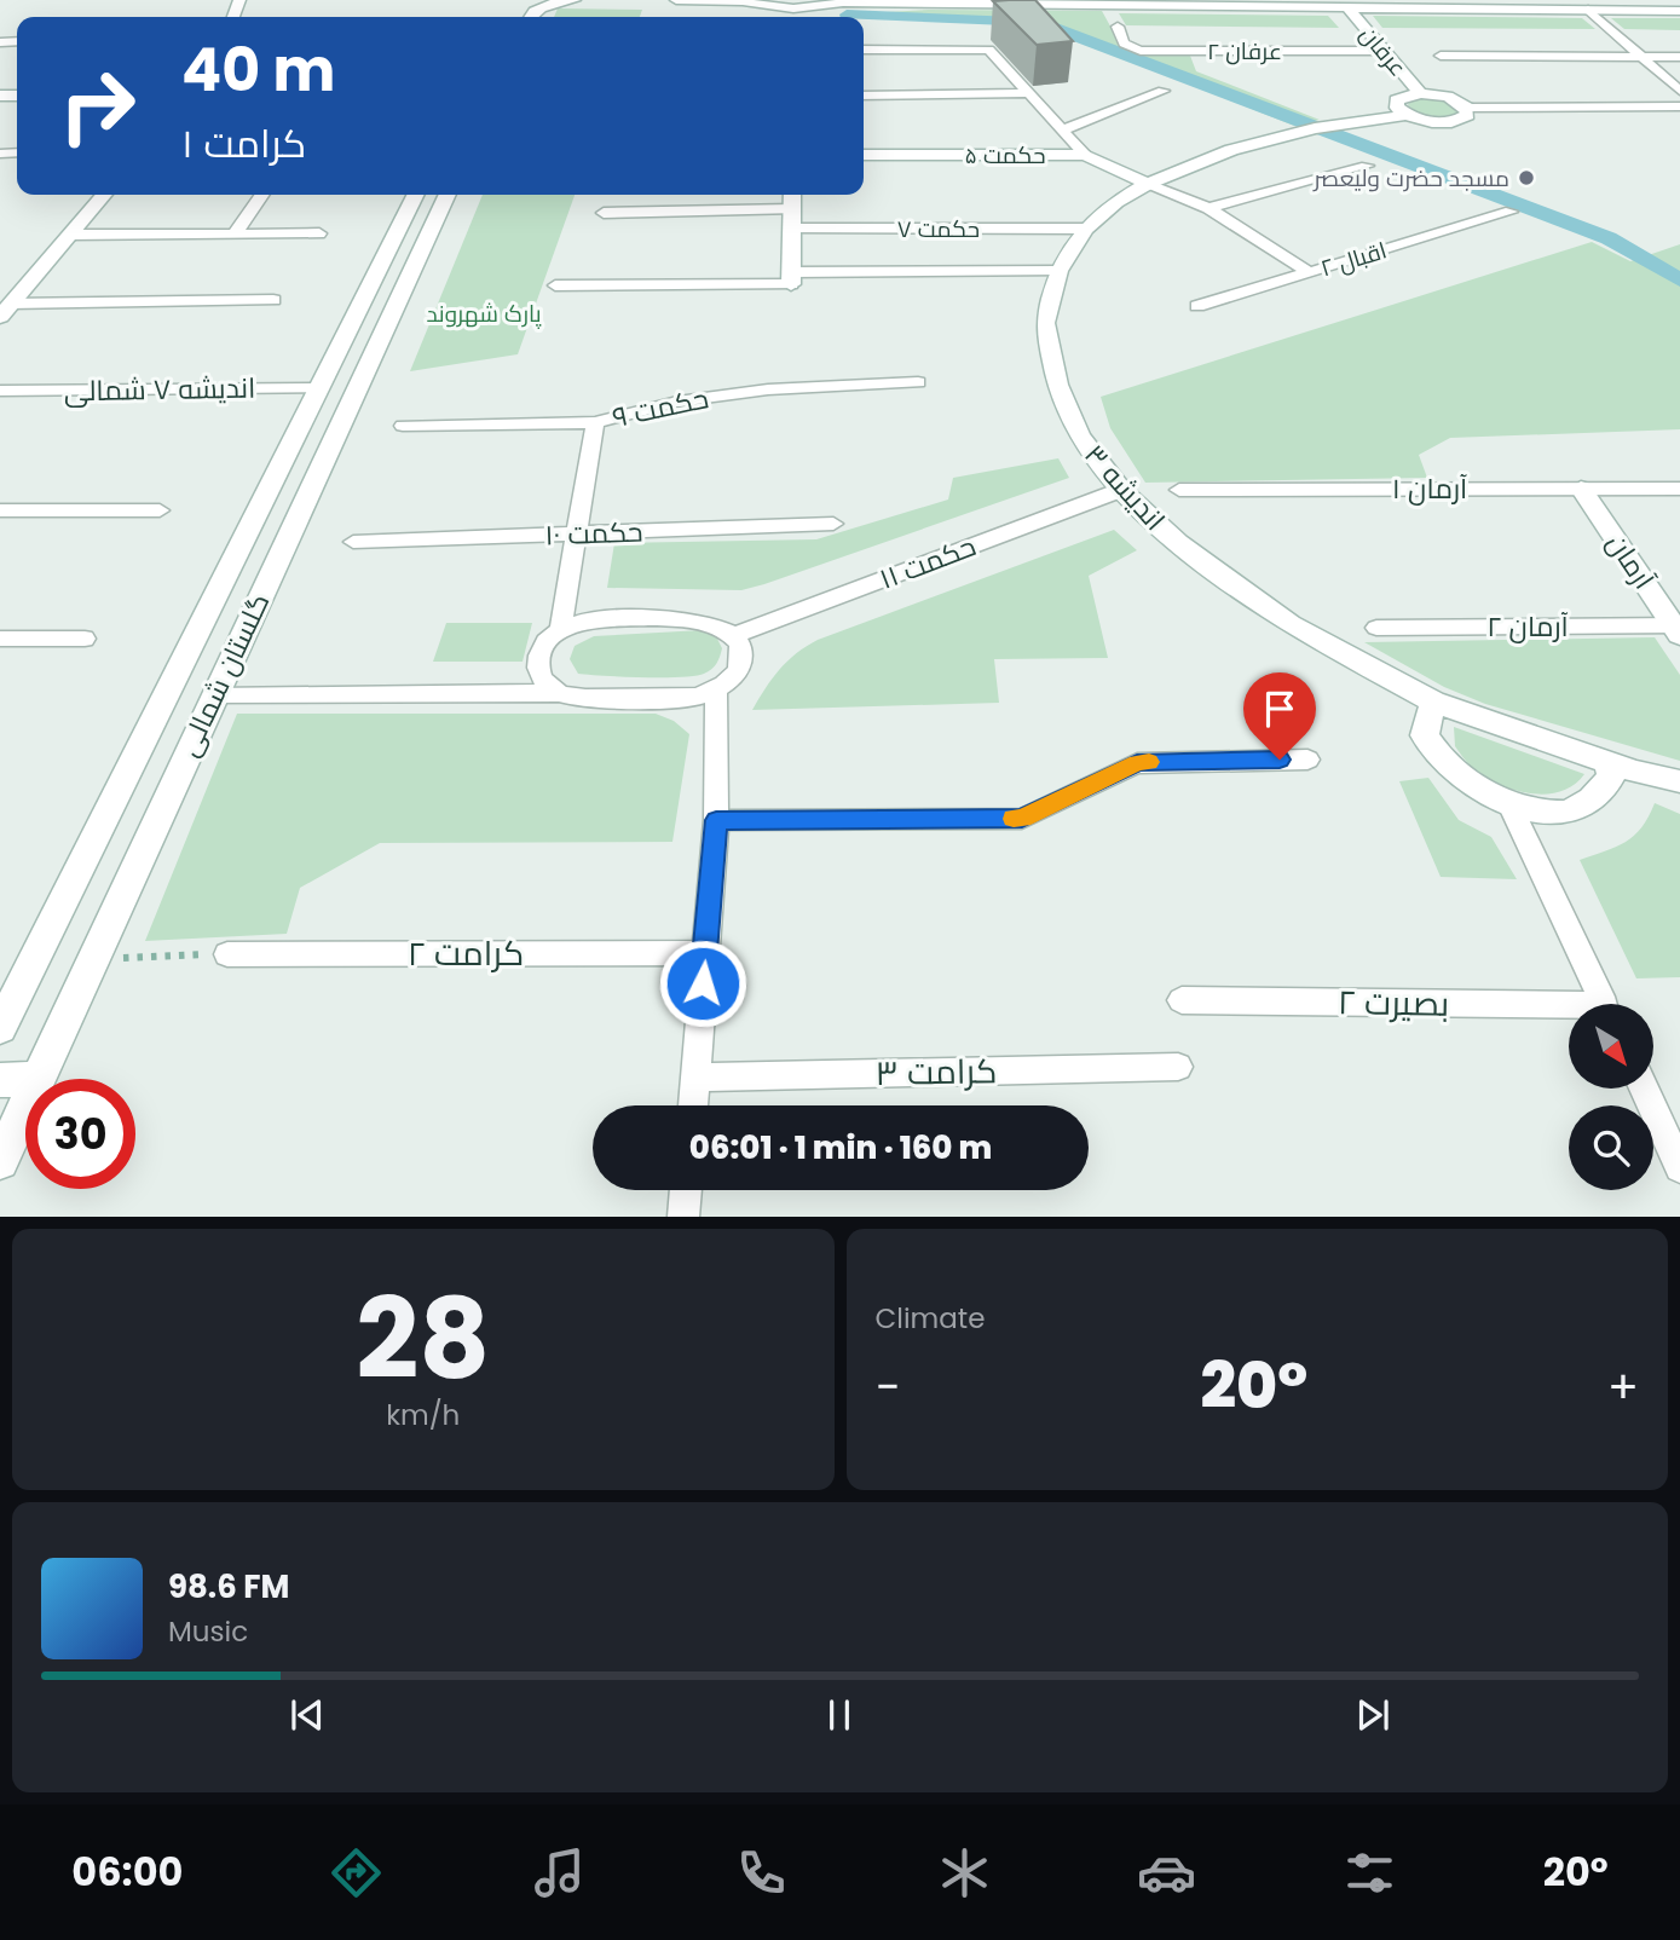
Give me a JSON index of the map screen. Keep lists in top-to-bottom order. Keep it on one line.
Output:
{"streets":{"main road":["عرفان","حکمت ۵","اندیشه ۳","آرمان","گلستان شمالی"],"street":["عرفان ۲","حکمت ۷","اقبال ۲","اندیشه ۷ شمالی","حکمت ۹","آرمان ۱","حکمت ۱۰","حکمت ۱۱","آرمان ۲","کرامت ۲","بصیرت ۲","کرامت ۳"]},"crossings":[["عرفان ۲","عرفان"],["حکمت ۵","اندیشه ۳"],["حکمت ۷","اندیشه ۳"],["اندیشه ۷ شمالی","گلستان شمالی"],["اندیشه ۳","حکمت ۱۱"],["آرمان ۱","آرمان"],["آرمان","آرمان ۲"]],"parks":["پارک شهروند"],"places":["مسجد حضرت ولیعصر"],"north":"bottom right","page":{"turn":["40 m","کرامت ۱"],"limit":"30","trip":"06:01 · 1 min · 160 m","tile":[["28","km/h"],"Climate"],"heat":["−","20°","+"],"song":["98.6 FM","Music"],"tabs":["06:00","20°"]}}
